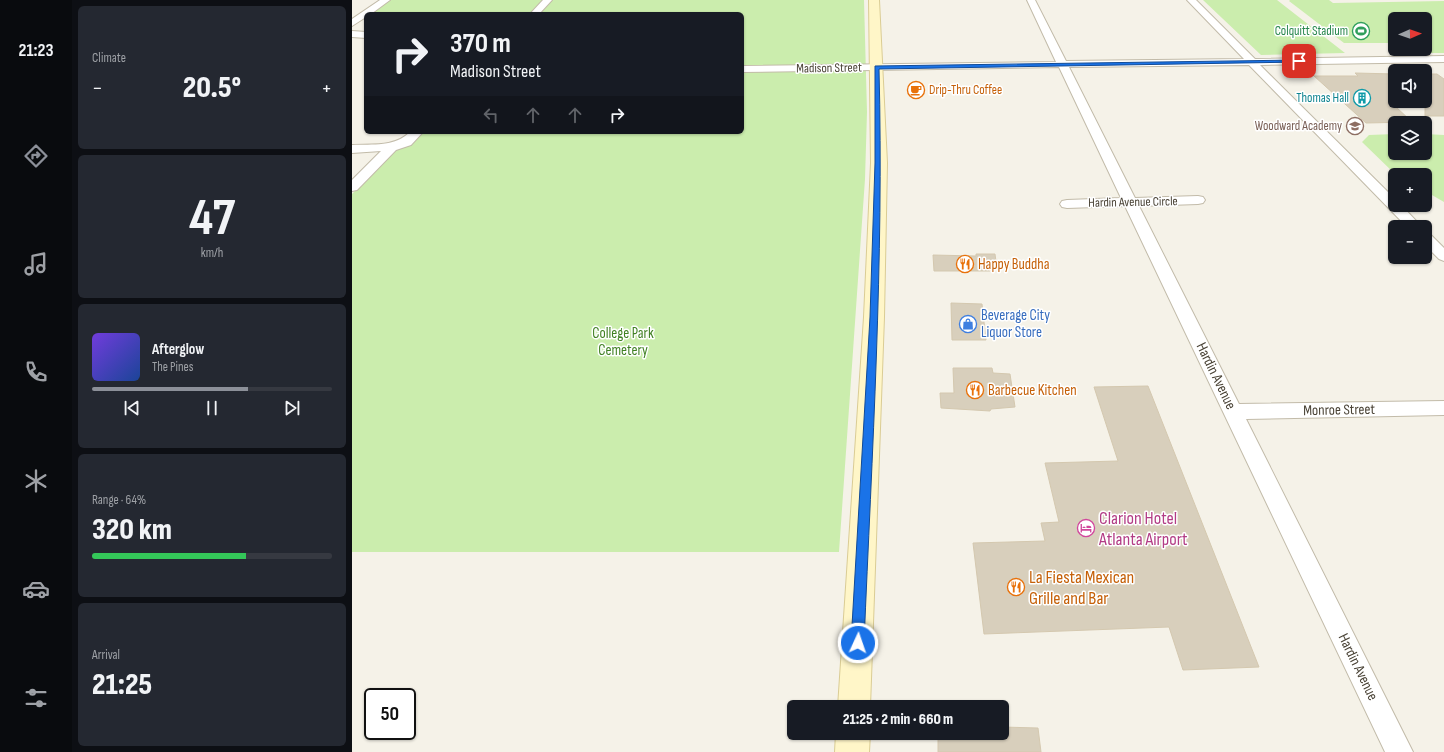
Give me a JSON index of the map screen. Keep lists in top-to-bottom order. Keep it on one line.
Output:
{"streets":{"street":["Madison Street","Hardin Avenue Circle","Hardin Avenue","Monroe Street"]},"crossings":[["Madison Street","Hardin Avenue"],["Hardin Avenue Circle","Hardin Avenue"],["Hardin Avenue","Monroe Street"]],"parks":["College Park Cemetery"],"places":{"sports":["Colquitt Stadium"],"cafe":["Drip-Thru Coffee"],"building":["Thomas Hall"],"school or university":["Woodward Academy"],"restaurant":["Happy Buddha","Barbecue Kitchen","La Fiesta Mexican Grille and Bar"],"shop":["Beverage City Liquor Store"],"hotel":["Clarion Hotel Atlanta Airport"]},"north":"right","page":{"tabs":"21:23","tile":["Climate",["47","km/h"],["Range · 64%","320 km"],["Arrival","21:25"]],"map_buttons":["+","−"],"turn":["370 m","Madison Street"],"heat":["−","20.5°","+"],"song":["Afterglow","The Pines"],"limit":"50","trip":"21:25 · 2 min · 660 m"}}
